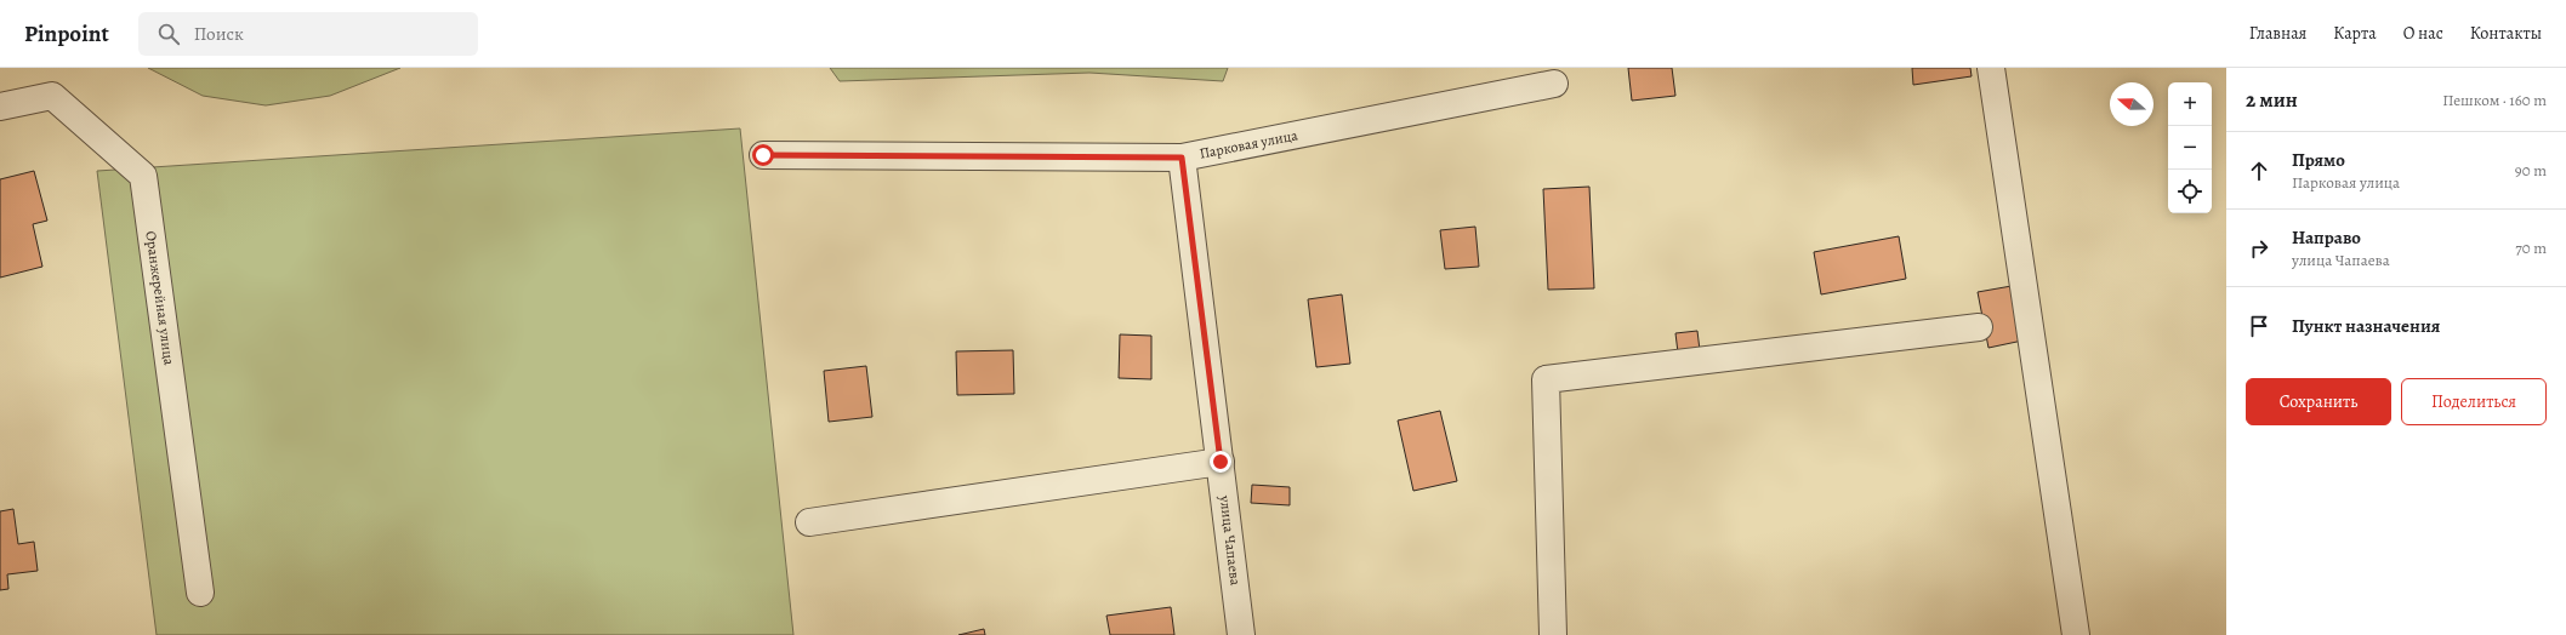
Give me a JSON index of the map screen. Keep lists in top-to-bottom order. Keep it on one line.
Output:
{"streets":{"street":["Парковая улица","Оранжерейная улица","улица Чапаева"]},"crossings":[["Парковая улица","улица Чапаева"]],"north":"left","page":{"header":"Pinpoint","search":"Поиск","nav":["Главная","Карта","О нас","Контакты"],"heading":["2 мин","Пешком · 160 m"],"map_buttons":["+","−"],"list":[["Прямо","Парковая улица","90 m"],["Направо","улица Чапаева","70 m"],"Пункт назначения"],"buttons":["Сохранить","Поделиться"]}}
